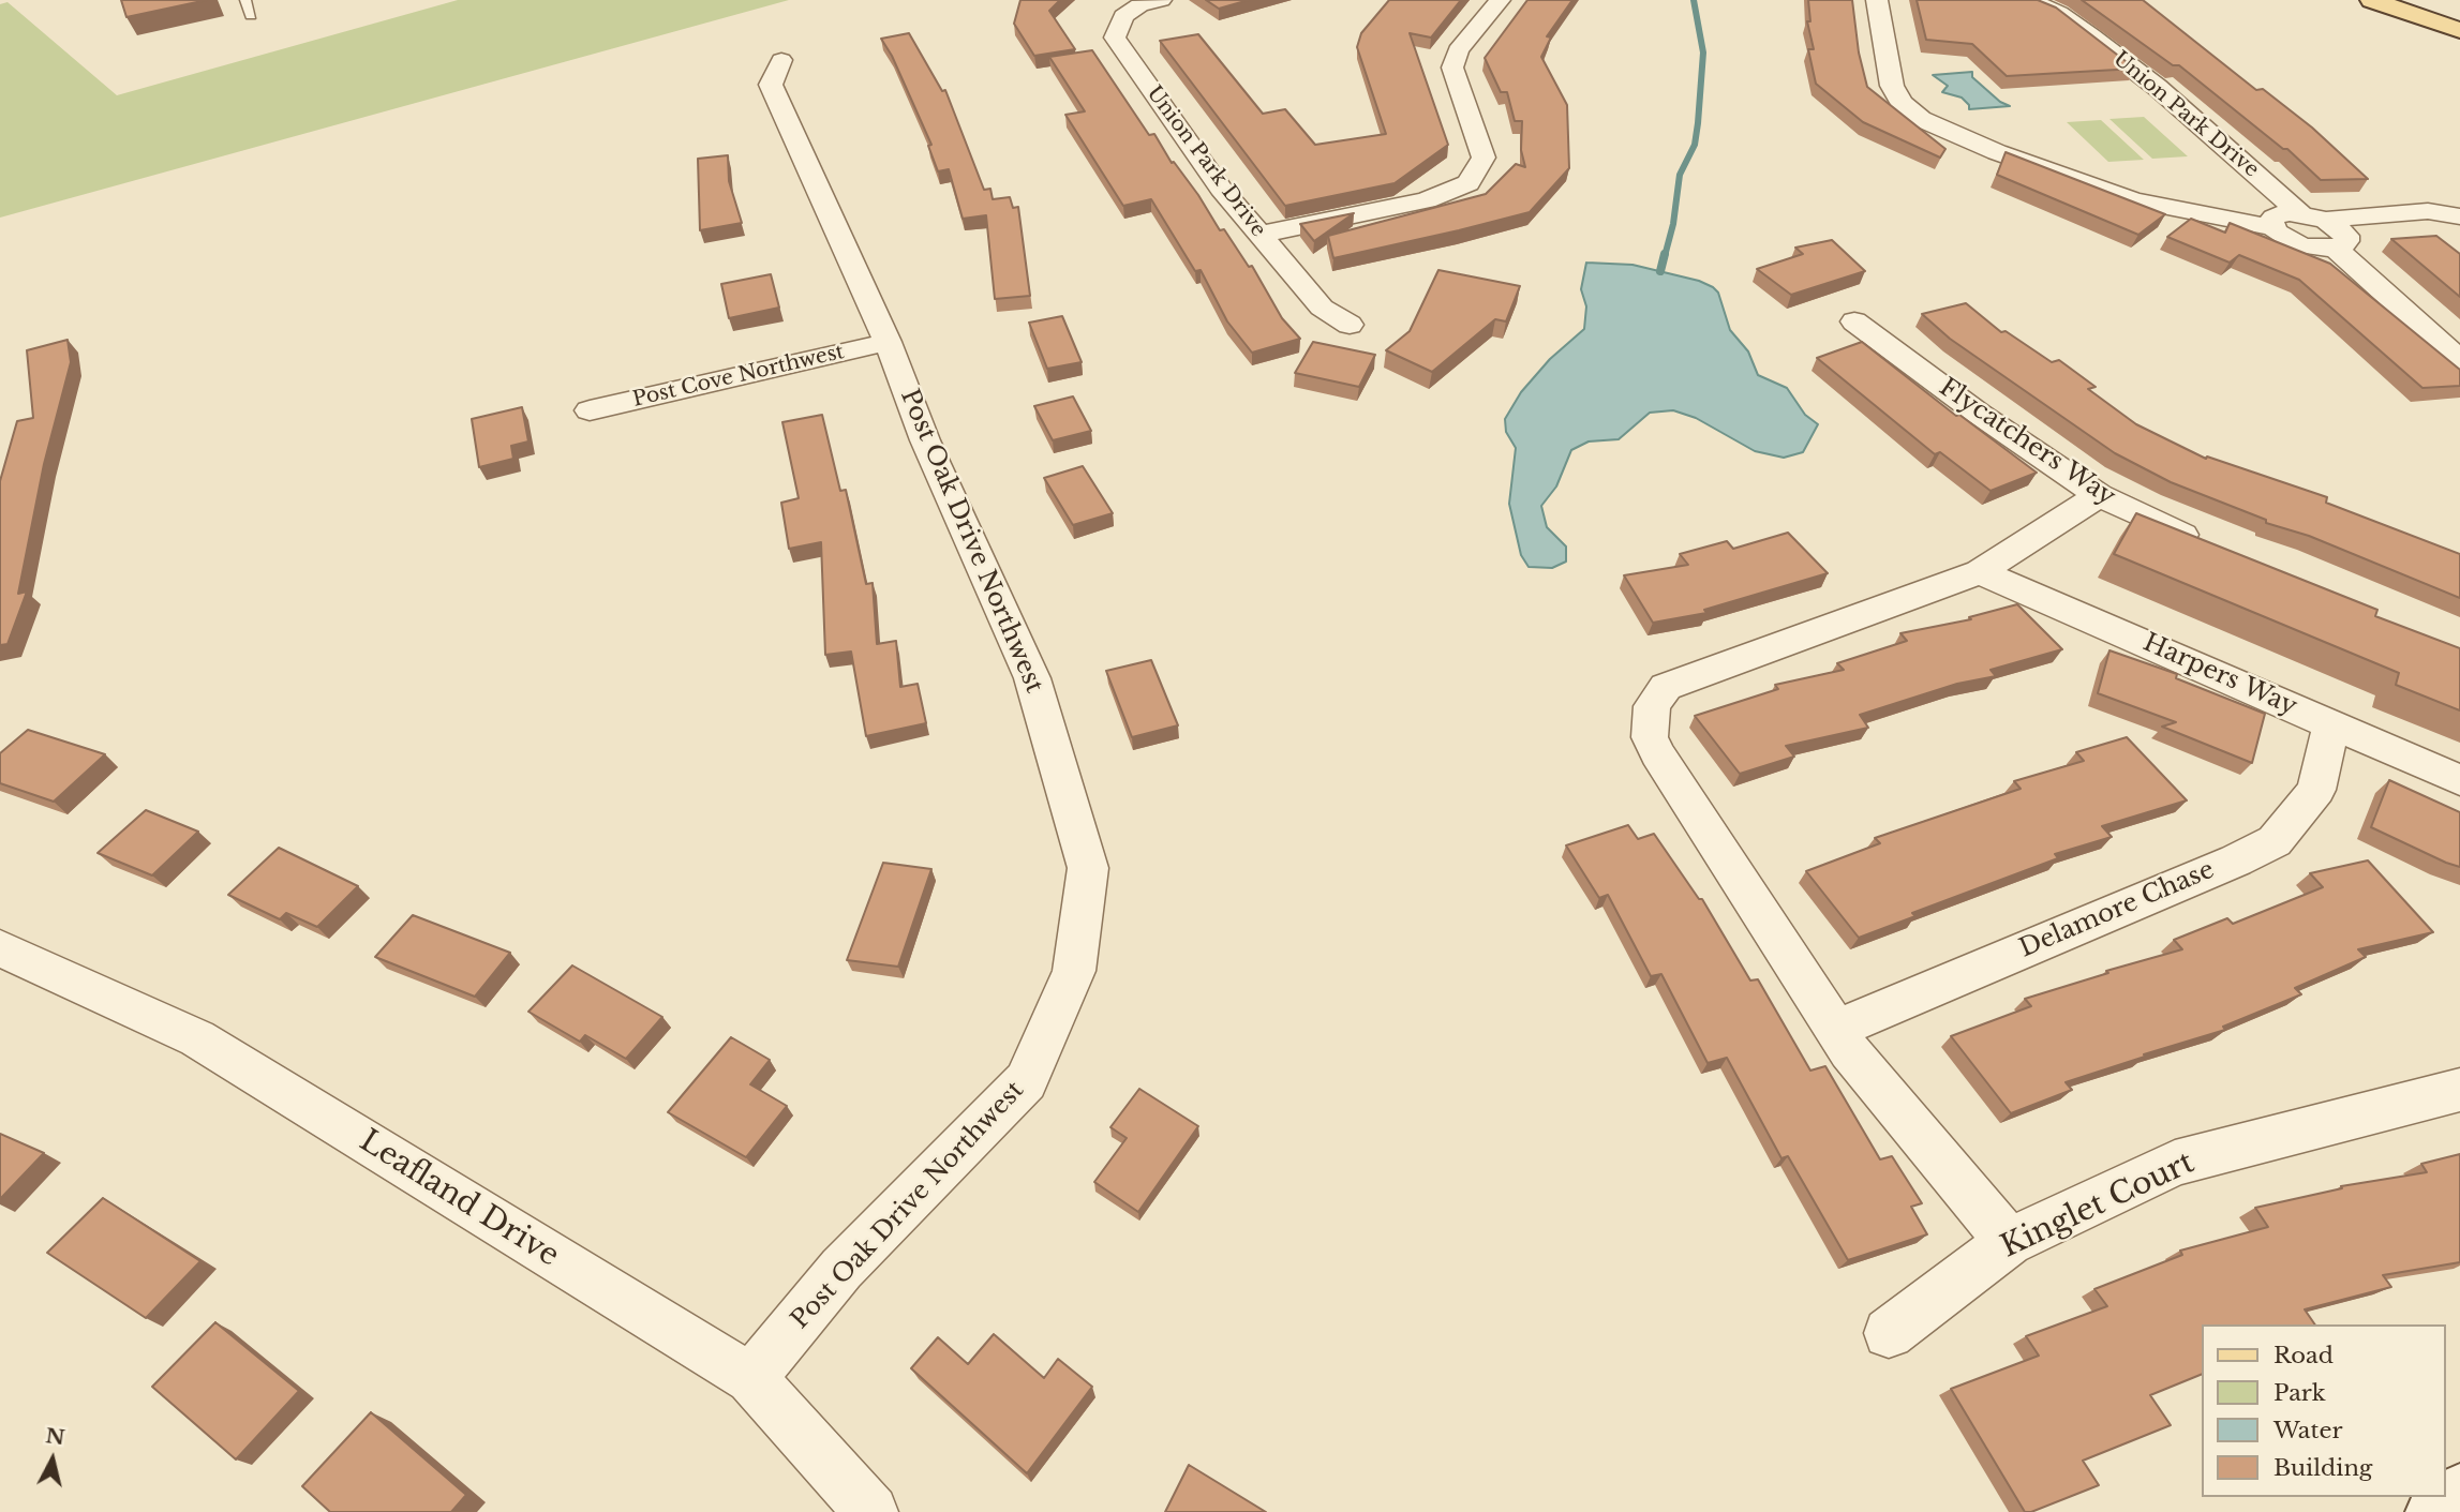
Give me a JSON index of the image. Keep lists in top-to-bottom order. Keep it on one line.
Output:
{"streets":{"street":["Union Park Drive","Post Cove Northwest","Flycatchers Way","Post Oak Drive Northwest","Harpers Way","Delamore Chase","Leafland Drive","Kinglet Court"]},"crossings":[["Post Cove Northwest","Post Oak Drive Northwest"],["Post Oak Drive Northwest","Leafland Drive"],["Harpers Way","Delamore Chase"]],"legend":["Road","Park","Water","Building"],"north":"top"}
